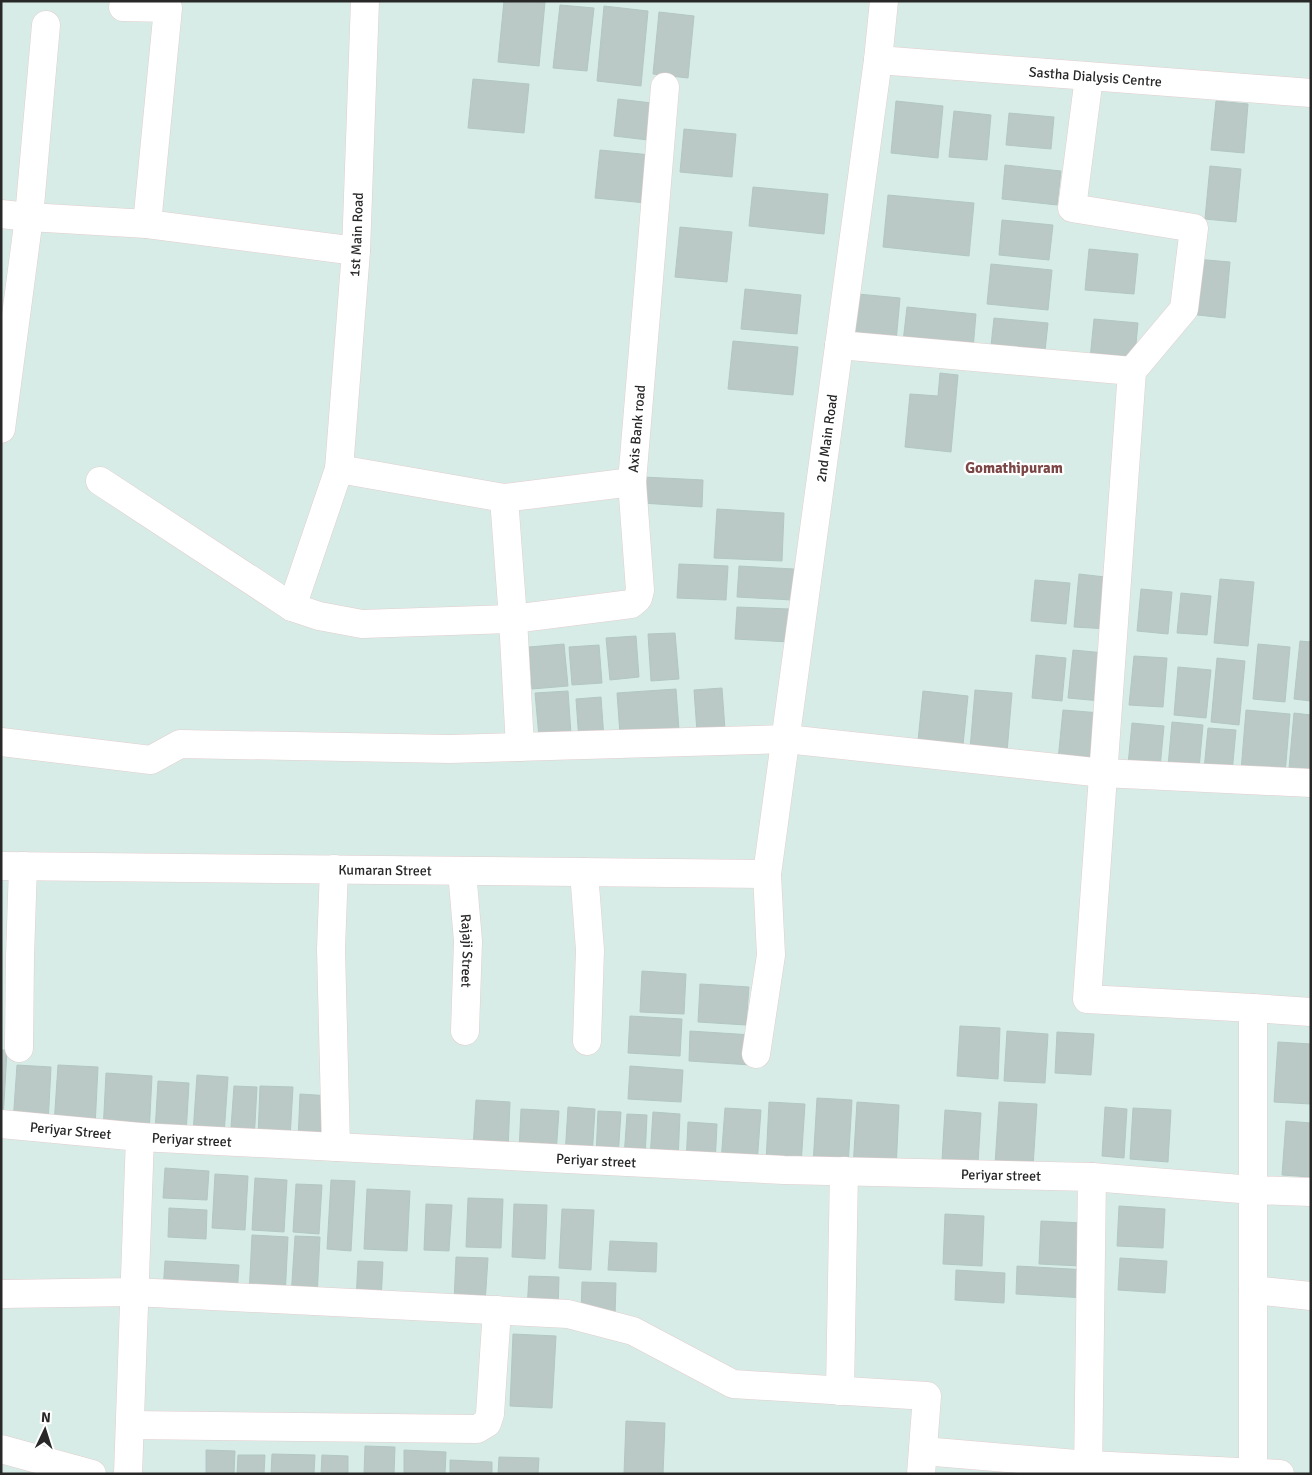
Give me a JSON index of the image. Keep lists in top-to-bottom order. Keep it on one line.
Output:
{"streets":{"street":["Sastha Dialysis Centre","1st Main Road","Axis Bank road","2nd Main Road","Kumaran Street","Rajaji Street","Periyar Street","Periyar street"]},"crossings":[["Sastha Dialysis Centre","2nd Main Road"],["1st Main Road","Axis Bank road"],["2nd Main Road","Kumaran Street"],["Kumaran Street","Rajaji Street"],["Periyar Street","Periyar street"]],"districts":["Gomathipuram"],"north":"top"}
